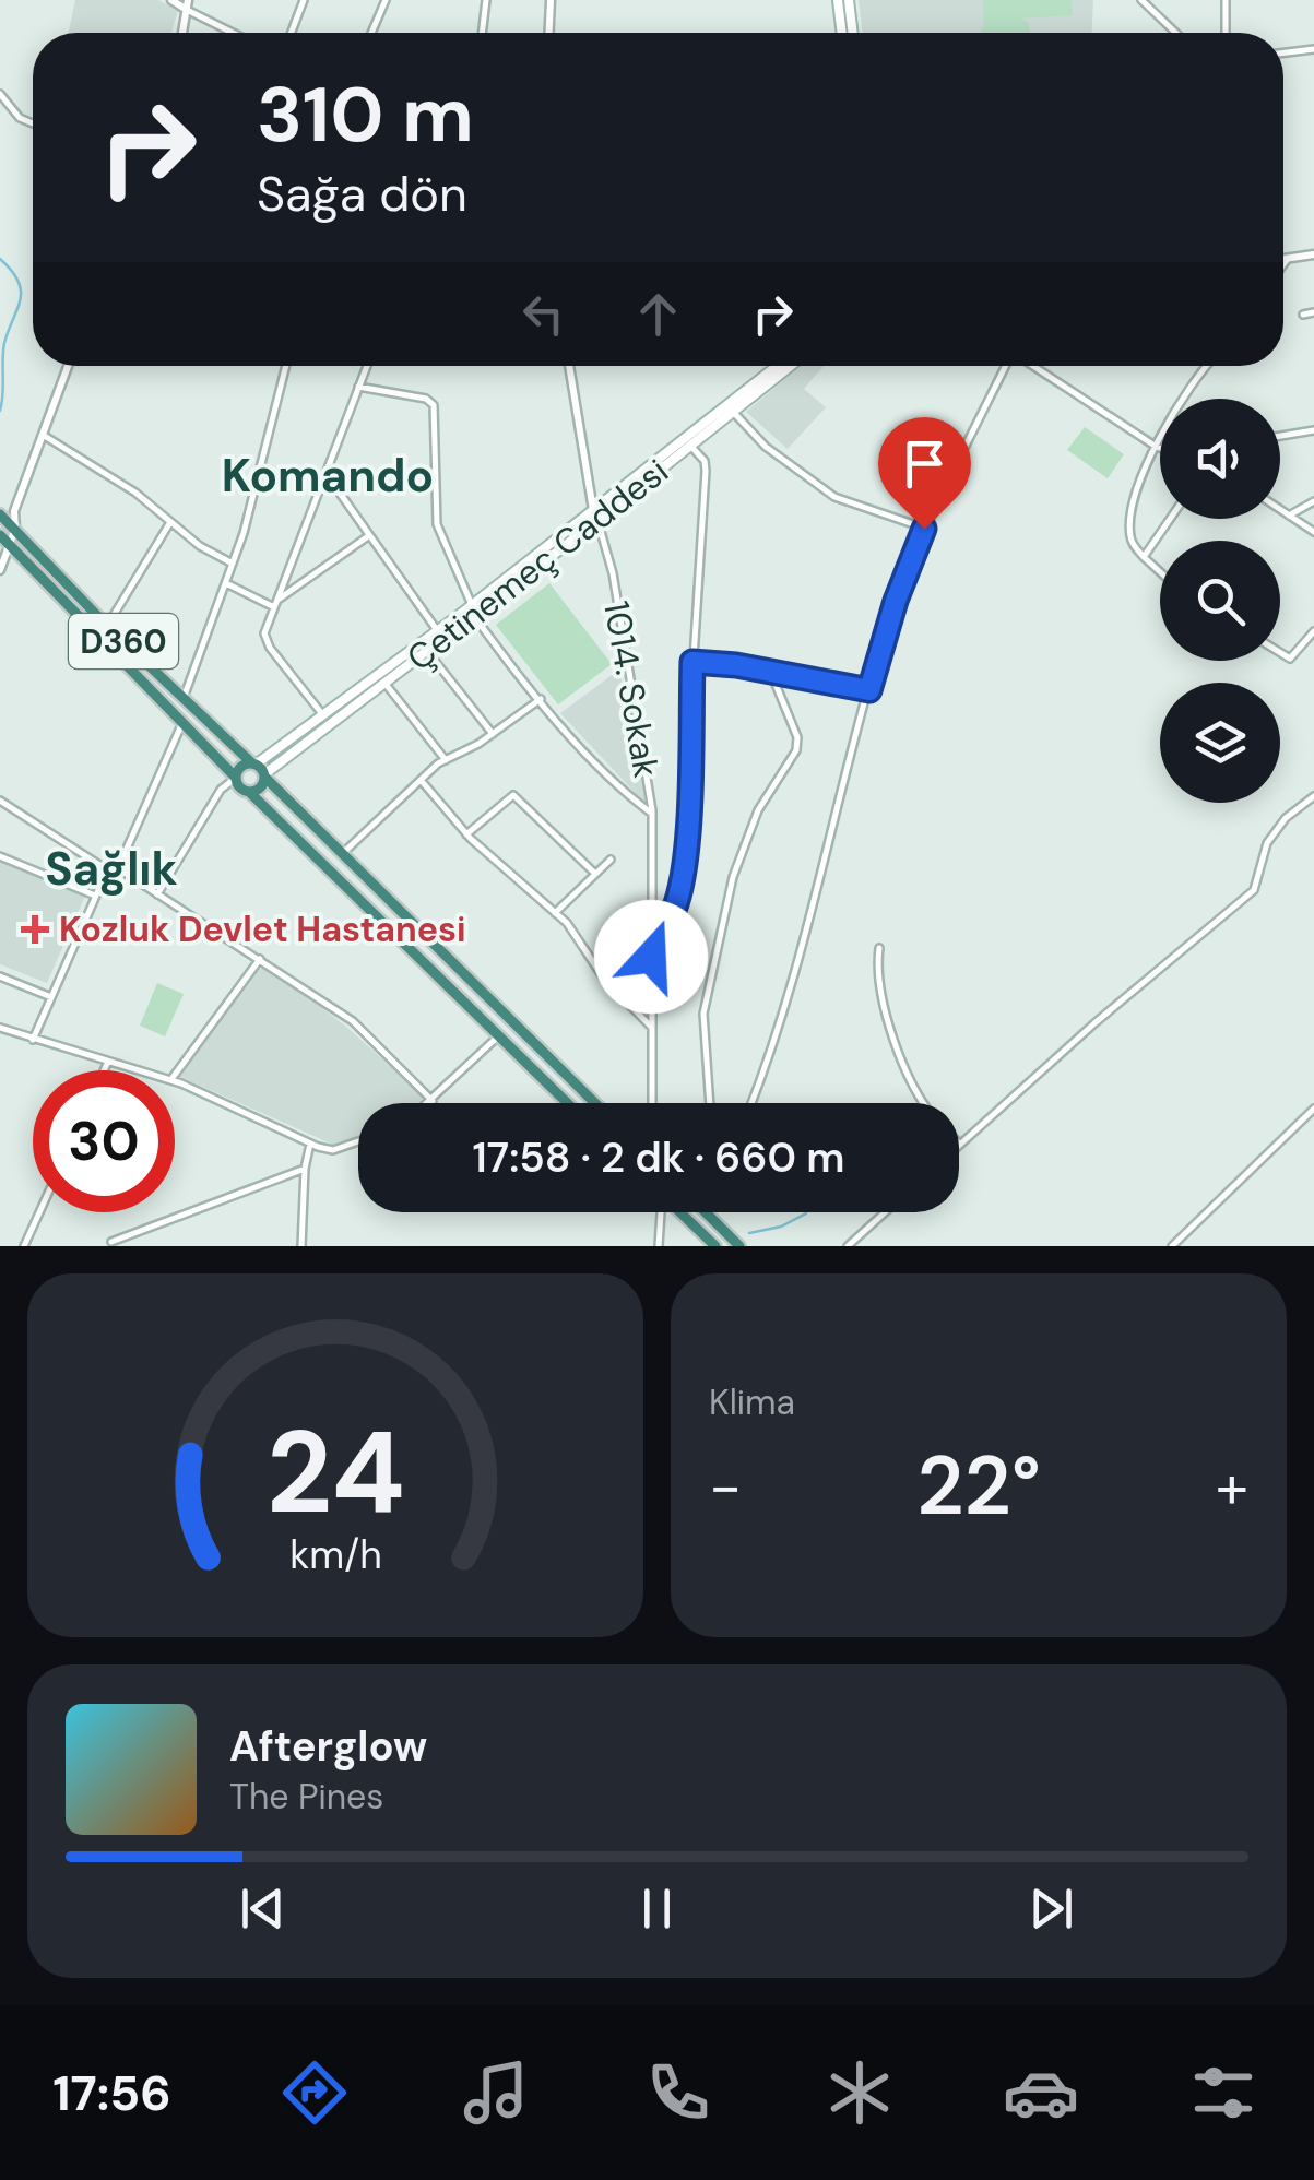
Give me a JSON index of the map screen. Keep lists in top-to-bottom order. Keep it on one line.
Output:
{"streets":{"highway":["D360"],"main road":["Çetinemeç Caddesi"],"street":["1014. Sokak"]},"crossings":[["Çetinemeç Caddesi","D360"],["Çetinemeç Caddesi","1014. Sokak"]],"districts":["Komando","Sağlık"],"places":{"health":["Kozluk Devlet Hastanesi"]},"page":{"turn":["310 m","Sağa dön"],"limit":"30","trip":"17:58 · 2 dk · 660 m","tile":"Klima","heat":["−","22°","+"],"song":["Afterglow","The Pines"],"tabs":"17:56","gauge":["24","km/h"]}}
